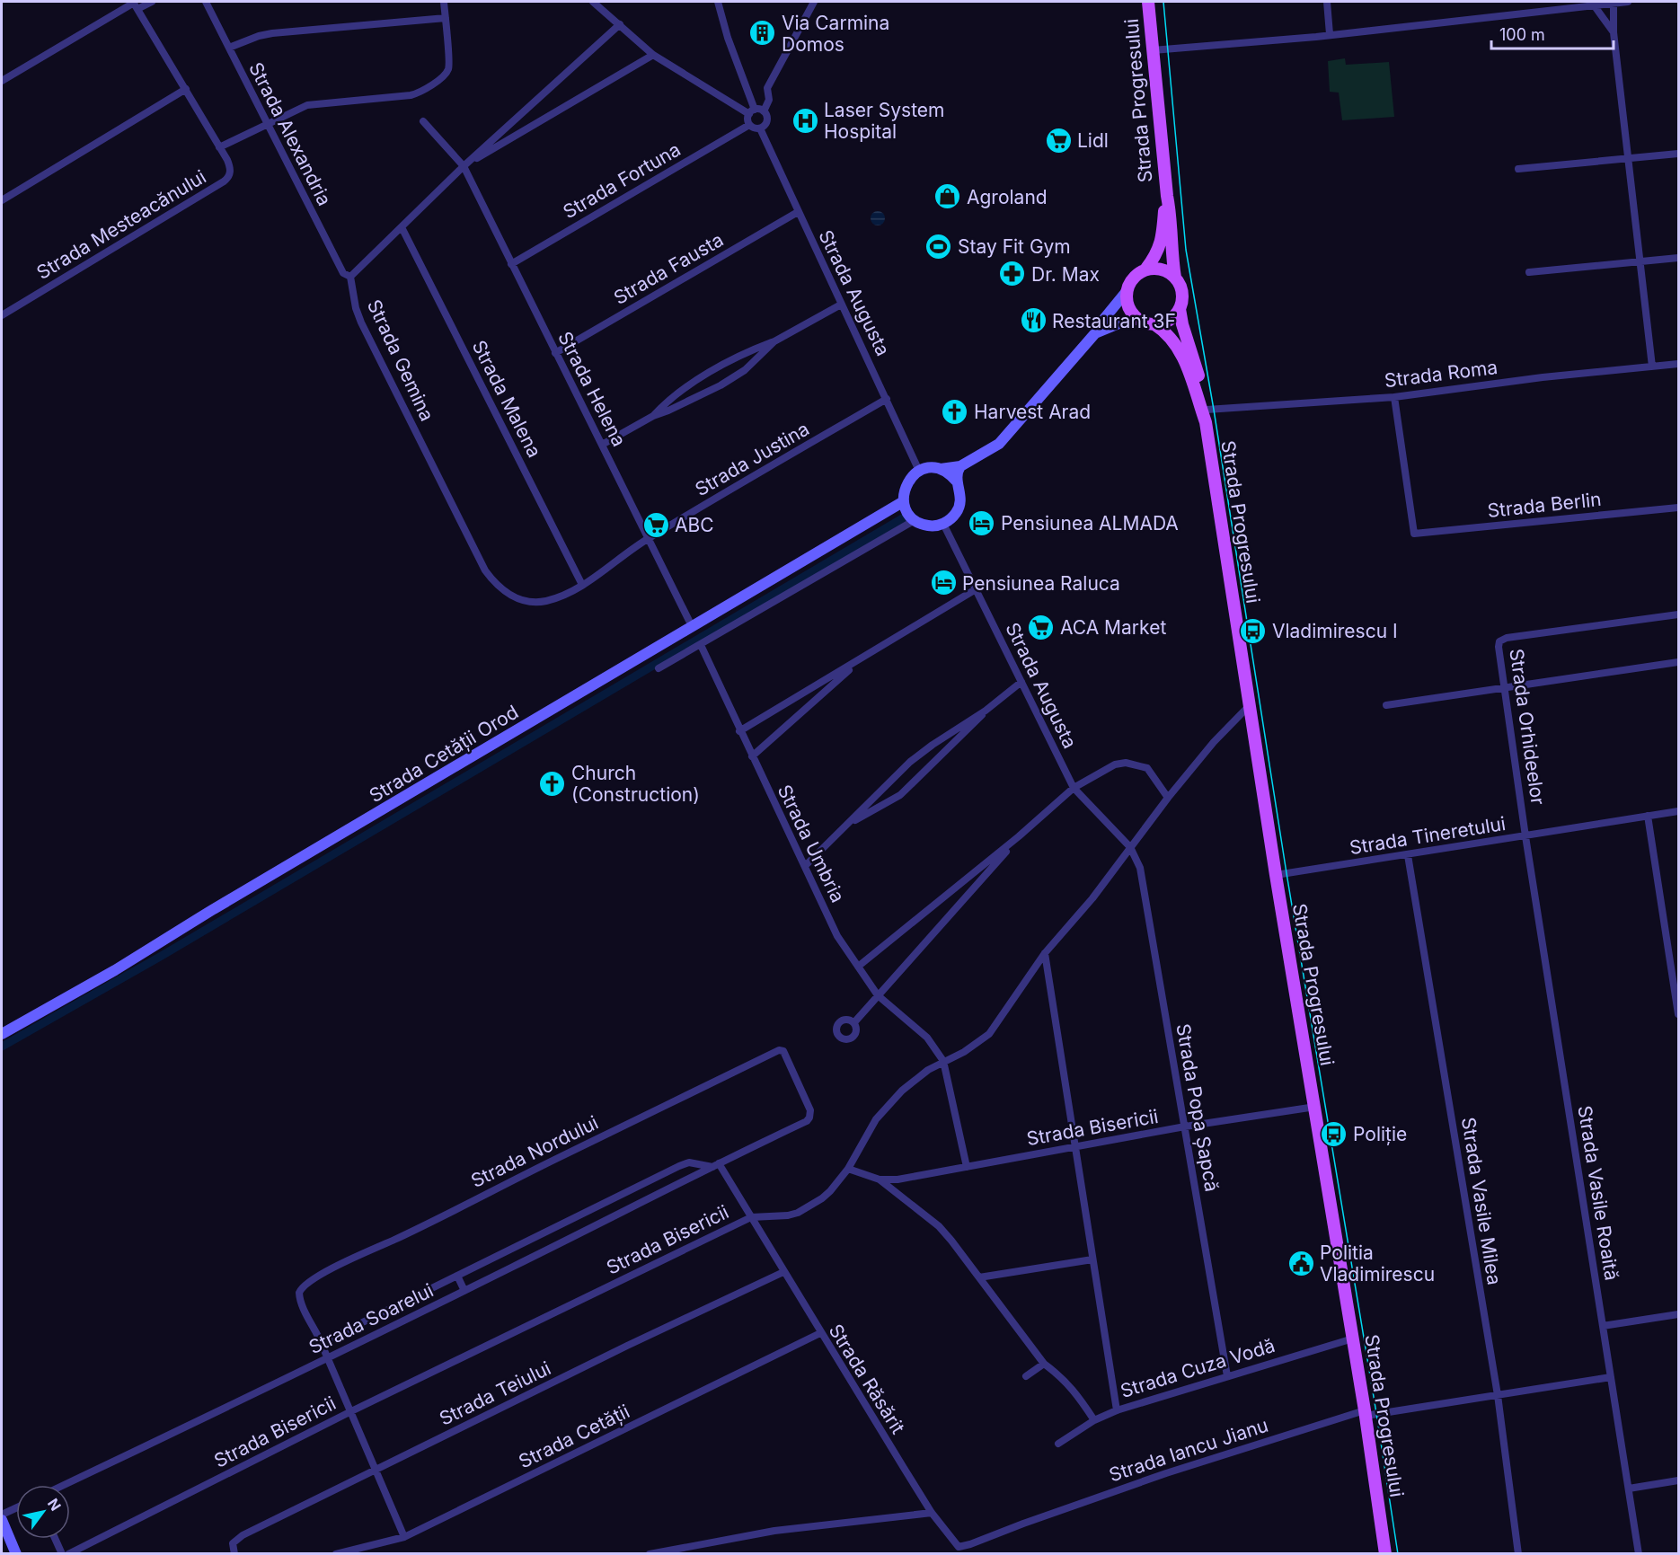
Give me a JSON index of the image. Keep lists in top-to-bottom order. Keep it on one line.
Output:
{"streets":{"main road":["Strada Progresului"],"street":["Strada Alexandria","Strada Fortuna","Strada Mesteacănului","Strada Fausta","Strada Augusta","Strada Gemina","Strada Roma","Strada Helena","Strada Malena","Strada Justina","Strada Berlin","Strada Orhideelor","Strada Cetății Orod","Strada Tineretului","Strada Umbria","Strada Popa Șapcă","Strada Bisericii","Strada Nordului","Strada Vasile Roaită","Strada Vasile Milea","Strada Soarelui","Strada Cuza Vodă","Strada Răsărit","Strada Teiului","Strada Cetății","Strada Iancu Jianu"]},"crossings":[["Strada Progresului","Strada Roma"],["Strada Progresului","Strada Tineretului"],["Strada Progresului","Strada Bisericii"],["Strada Progresului","Strada Cuza Vodă"],["Strada Progresului","Strada Iancu Jianu"],["Strada Alexandria","Strada Gemina"],["Strada Fortuna","Strada Augusta"],["Strada Fortuna","Strada Helena"],["Strada Fausta","Strada Augusta"],["Strada Fausta","Strada Helena"],["Strada Augusta","Strada Justina"],["Strada Augusta","Strada Cetății Orod"],["Strada Augusta","Strada Popa Șapcă"],["Strada Gemina","Strada Malena"],["Strada Gemina","Strada Justina"],["Strada Roma","Strada Berlin"],["Strada Helena","Strada Justina"],["Strada Helena","Strada Cetății Orod"],["Strada Malena","Strada Justina"],["Strada Orhideelor","Strada Tineretului"],["Strada Orhideelor","Strada Vasile Roaită"],["Strada Tineretului","Strada Vasile Roaită"],["Strada Tineretului","Strada Vasile Milea"],["Strada Popa Șapcă","Strada Bisericii"],["Strada Popa Șapcă","Strada Cuza Vodă"],["Strada Bisericii","Strada Nordului"],["Strada Bisericii","Strada Răsărit"],["Strada Nordului","Strada Soarelui"],["Strada Nordului","Strada Teiului"],["Strada Nordului","Strada Cetății"],["Strada Vasile Roaită","Strada Iancu Jianu"],["Strada Vasile Milea","Strada Iancu Jianu"],["Strada Soarelui","Strada Răsărit"],["Strada Răsărit","Strada Teiului"],["Strada Răsărit","Strada Cetății"],["Strada Răsărit","Strada Iancu Jianu"]],"places":{"building":["Via Carmina Domos"],"hospital":["Laser System Hospital"],"supermarket":["Lidl","ABC","ACA Market"],"shop":["Agroland"],"sports":["Stay Fit Gym"],"pharmacy":["Dr. Max"],"restaurant":["Restaurant 3F"],"church":["Harvest Arad","Church (Construction)"],"hotel":["Pensiunea ALMADA","Pensiunea Raluca"],"bus stop":["Vladimirescu I","Poliție"],"public building":["Politia Vladimirescu"]},"scale_bar":"100 m","north":"top right"}
